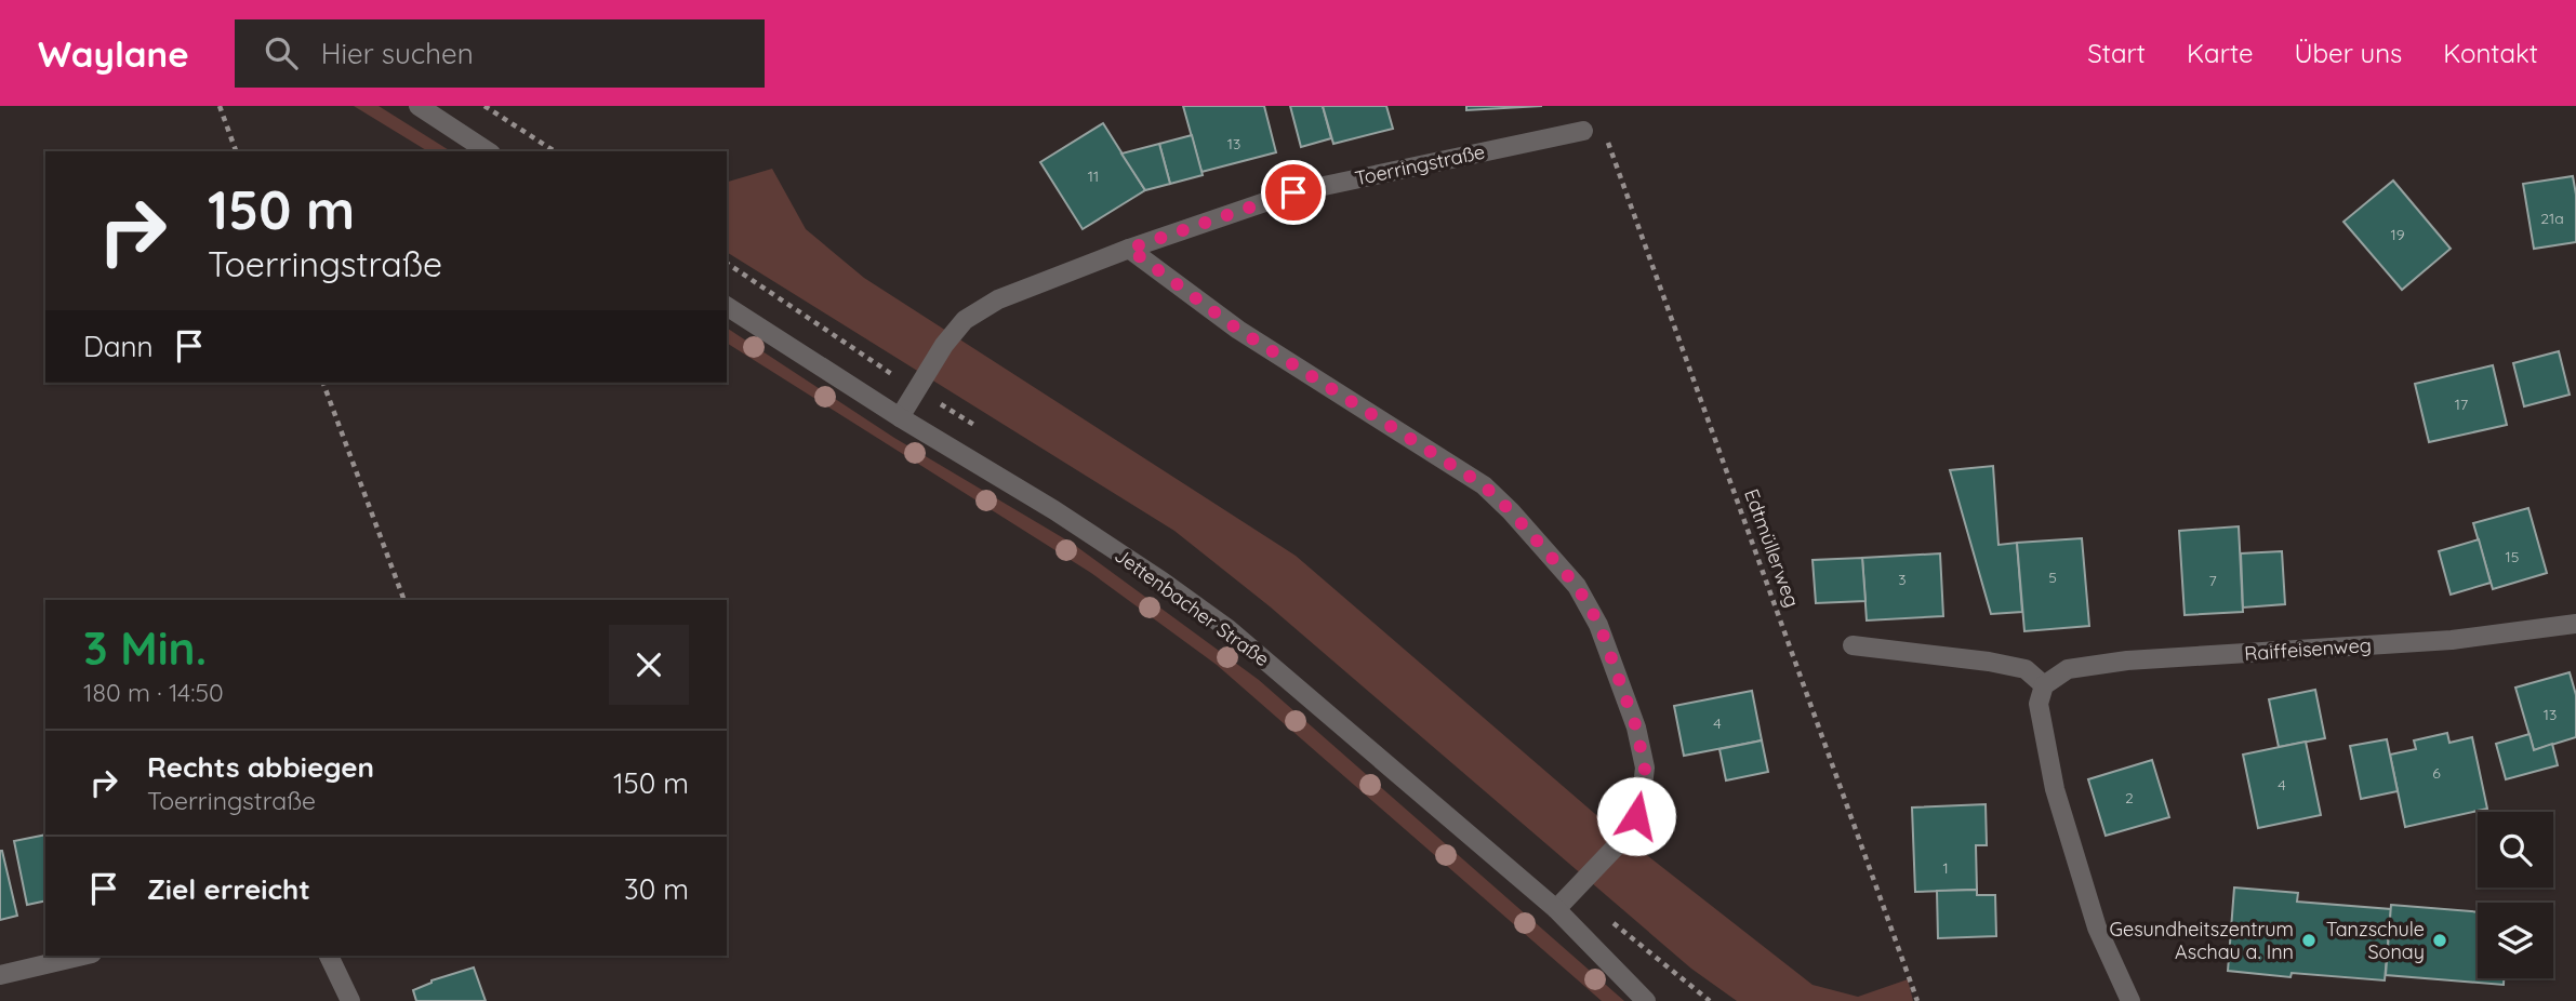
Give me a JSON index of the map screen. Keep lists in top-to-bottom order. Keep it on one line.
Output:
{"streets":{"street":["Toerringstraße","Jettenbacher Straße","Raiffeisenweg"],"path":["Edtmüllerweg"]},"crossings":[["Toerringstraße","Jettenbacher Straße"]],"places":["Gesundheitszentrum Aschau a. Inn","Tanzschule Sonay"],"house_numbers":["13","11","21a","19","17","15","5","3","7","13","4","6","4","2","1"],"page":{"header":"Waylane","search":"Hier suchen","nav":["Start","Karte","Über uns","Kontakt"],"turn":["150 m","Toerringstraße"],"then":"Dann","heading":["3 Min.","180 m · 14:50"],"list":[{"name":"Rechts abbiegen","note":"Toerringstraße","value":"150 m"},{"name":"Ziel erreicht","value":"30 m"}]}}
